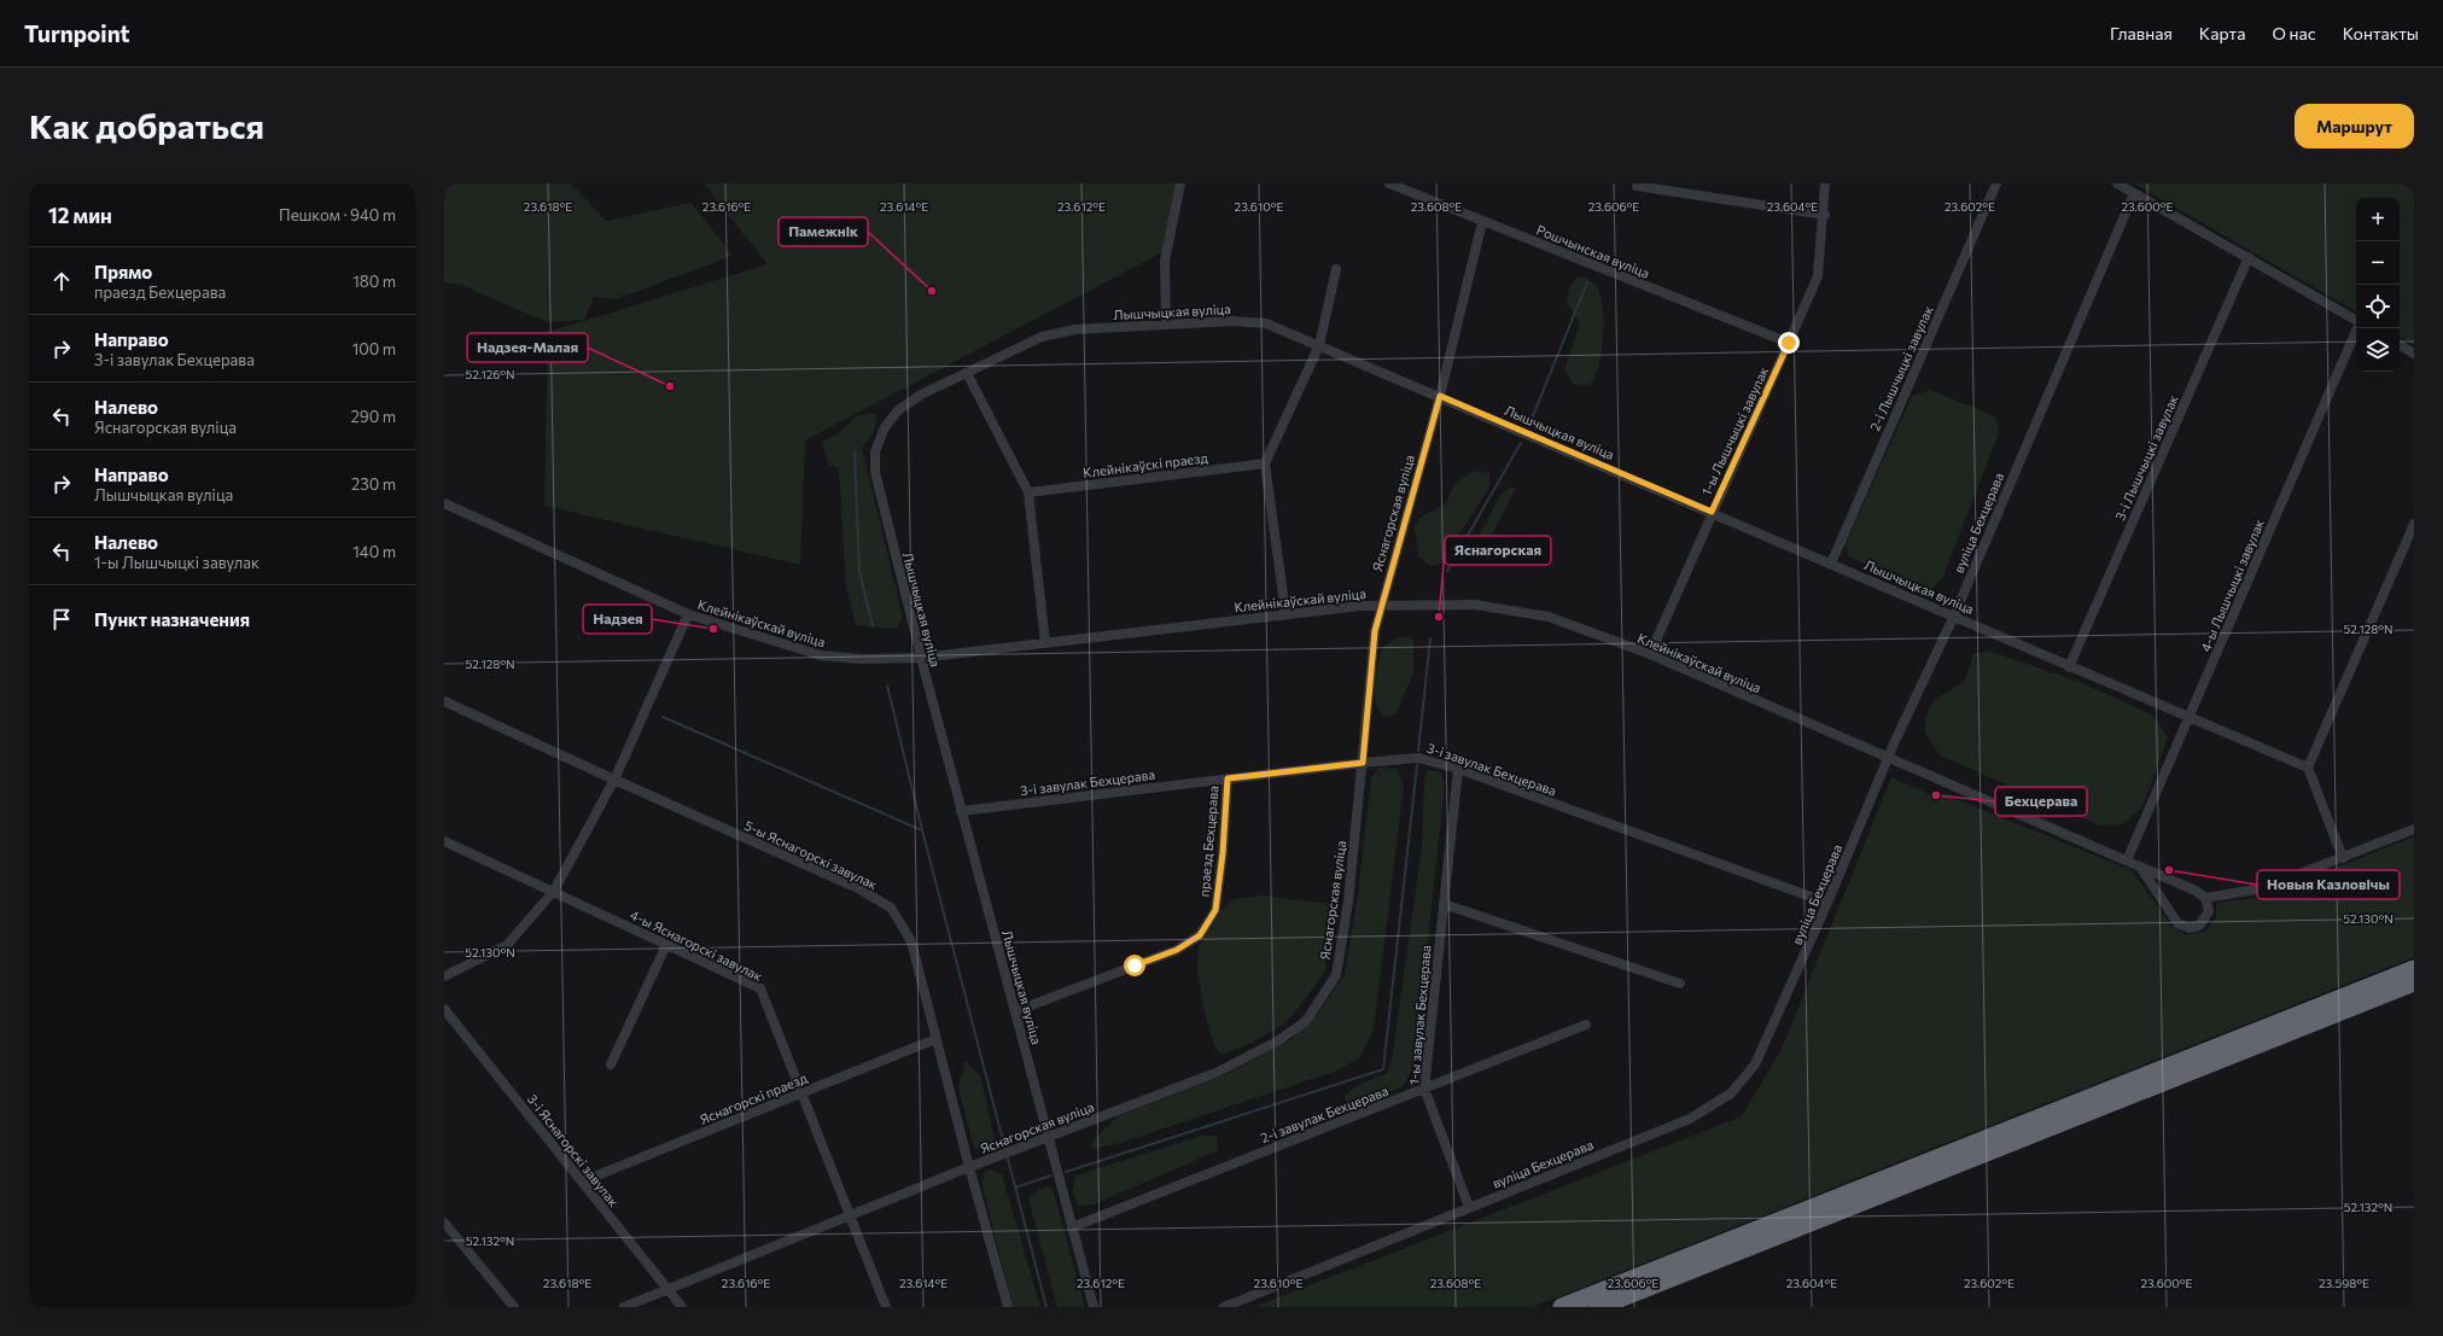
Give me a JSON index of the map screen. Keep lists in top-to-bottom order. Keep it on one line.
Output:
{"streets":{"street":["Рошчынская вуліца","Лышчыцкая вуліца","2-і Лышчыцкі завулак","1-ы Лышчыцкі завулак","3-і Лышчыцкі завулак","Клейнікаўскі праезд","Яснагорская вуліца","вуліца Бехцерава","4-ы Лышчыцкі завулак","Клейнікаўскай вуліца","3-і завулак Бехцерава","праезд Бехцерава","5-ы Яснагорскі завулак","4-ы Яснагорскі завулак","1-ы завулак Бехцерава","Яснагорскі праезд","2-і завулак Бехцерава","3-і Яснагорскі завулак"]},"crossings":[["Рошчынская вуліца","1-ы Лышчыцкі завулак"],["Рошчынская вуліца","Яснагорская вуліца"],["Лышчыцкая вуліца","2-і Лышчыцкі завулак"],["Лышчыцкая вуліца","1-ы Лышчыцкі завулак"],["Лышчыцкая вуліца","3-і Лышчыцкі завулак"],["Лышчыцкая вуліца","Яснагорская вуліца"],["Лышчыцкая вуліца","вуліца Бехцерава"],["Лышчыцкая вуліца","4-ы Лышчыцкі завулак"],["Лышчыцкая вуліца","Клейнікаўскай вуліца"],["Лышчыцкая вуліца","3-і завулак Бехцерава"],["Лышчыцкая вуліца","праезд Бехцерава"],["Лышчыцкая вуліца","2-і завулак Бехцерава"],["1-ы Лышчыцкі завулак","Клейнікаўскай вуліца"],["Яснагорская вуліца","Клейнікаўскай вуліца"],["Яснагорская вуліца","3-і завулак Бехцерава"],["Яснагорская вуліца","5-ы Яснагорскі завулак"],["Яснагорская вуліца","4-ы Яснагорскі завулак"],["Яснагорская вуліца","3-і Яснагорскі завулак"],["вуліца Бехцерава","Клейнікаўскай вуліца"],["вуліца Бехцерава","3-і завулак Бехцерава"],["вуліца Бехцерава","1-ы завулак Бехцерава"],["4-ы Лышчыцкі завулак","Клейнікаўскай вуліца"],["3-і завулак Бехцерава","праезд Бехцерава"],["3-і завулак Бехцерава","1-ы завулак Бехцерава"],["5-ы Яснагорскі завулак","Яснагорскі праезд"],["4-ы Яснагорскі завулак","Яснагорскі праезд"],["1-ы завулак Бехцерава","2-і завулак Бехцерава"],["Яснагорскі праезд","3-і Яснагорскі завулак"]],"places":["Памежнік","Надзея-Малая","Яснагорская","Надзея","Бехцерава","Новыя Казловічы"],"page":{"header":"Turnpoint","nav":["Главная","Карта","О нас","Контакты"],"buttons":"Маршрут","title":"Как добраться","heading":["12 мин","Пешком · 940 m"],"map_buttons":["+","−"],"list":[["Прямо","праезд Бехцерава","180 m"],["Направо","3-і завулак Бехцерава","100 m"],["Налево","Яснагорская вуліца","290 m"],["Направо","Лышчыцкая вуліца","230 m"],["Налево","1-ы Лышчыцкі завулак","140 m"],"Пункт назначения"]},"coordinates":["23.618°E","23.616°E","23.614°E","23.612°E","23.610°E","23.608°E","23.606°E","23.604°E","23.602°E","23.600°E","52.126°N","52.128°N","52.130°N","52.132°N","23.598°E"]}
